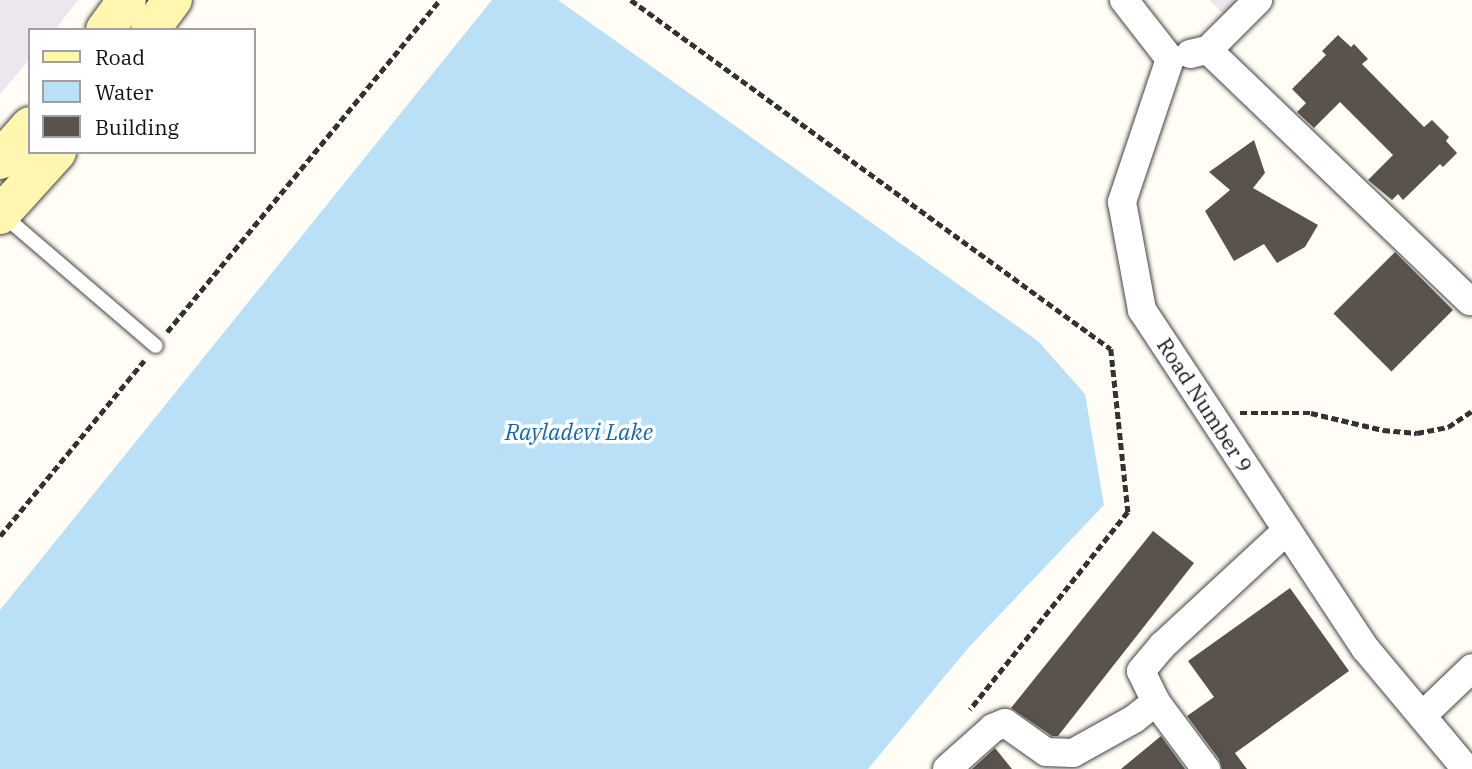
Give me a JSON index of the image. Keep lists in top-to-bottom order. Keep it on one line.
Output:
{"streets":{"street":["Road Number 9"]},"water":["Rayladevi Lake"],"legend":["Road","Water","Building"]}
